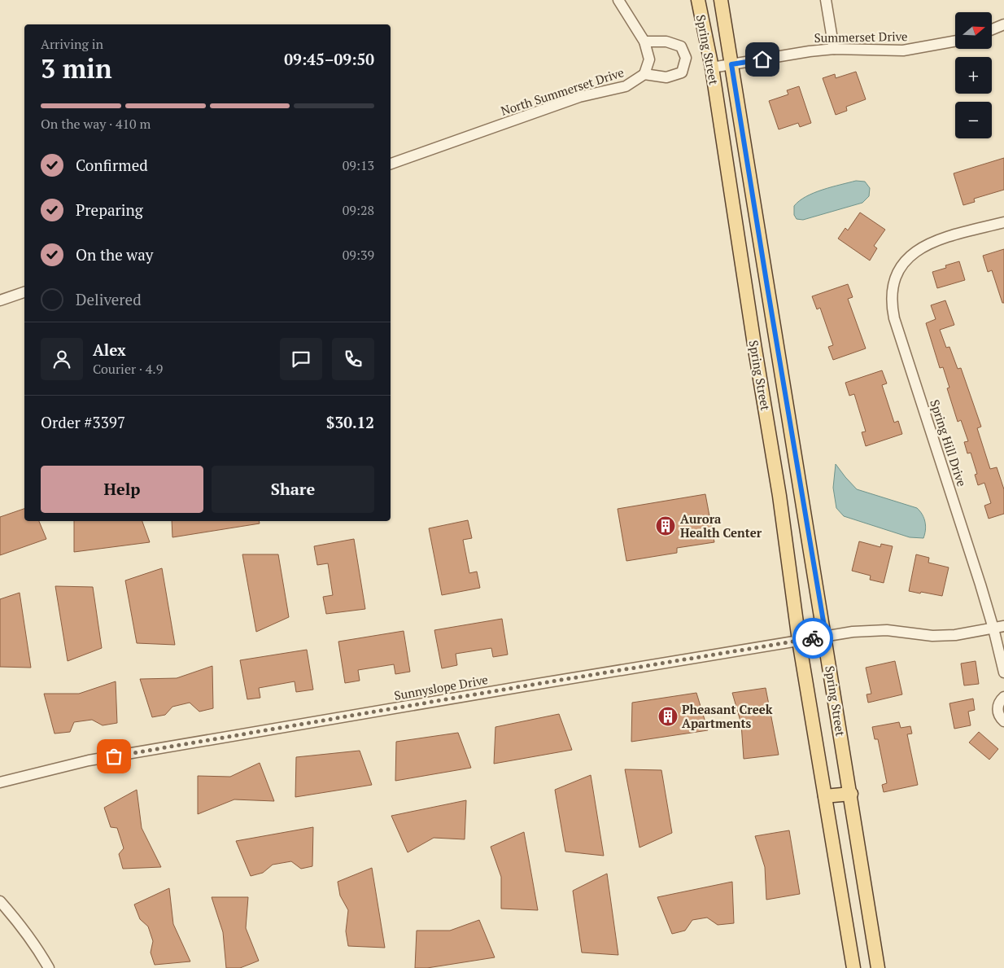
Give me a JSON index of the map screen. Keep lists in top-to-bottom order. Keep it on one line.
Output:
{"streets":{"main road":["Spring Street"],"street":["Summerset Drive","North Summerset Drive","Spring Hill Drive","Sunnyslope Drive"]},"crossings":[["Summerset Drive","Spring Street"],["Spring Street","Sunnyslope Drive"],["Spring Hill Drive","Sunnyslope Drive"]],"places":{"building":["Aurora Health Center","Pheasant Creek Apartments"]},"north":"right","page":{"map_buttons":["+","−"],"heading":["3 min","Arriving in","09:45–09:50"],"panel":["Alex","Courier · 4.9","Order #3397","$30.12"],"bar":"On the way · 410 m","list":[["Confirmed","09:13"],["Preparing","09:28"],["On the way","09:39"],"Delivered"],"buttons":["Help","Share"]}}
